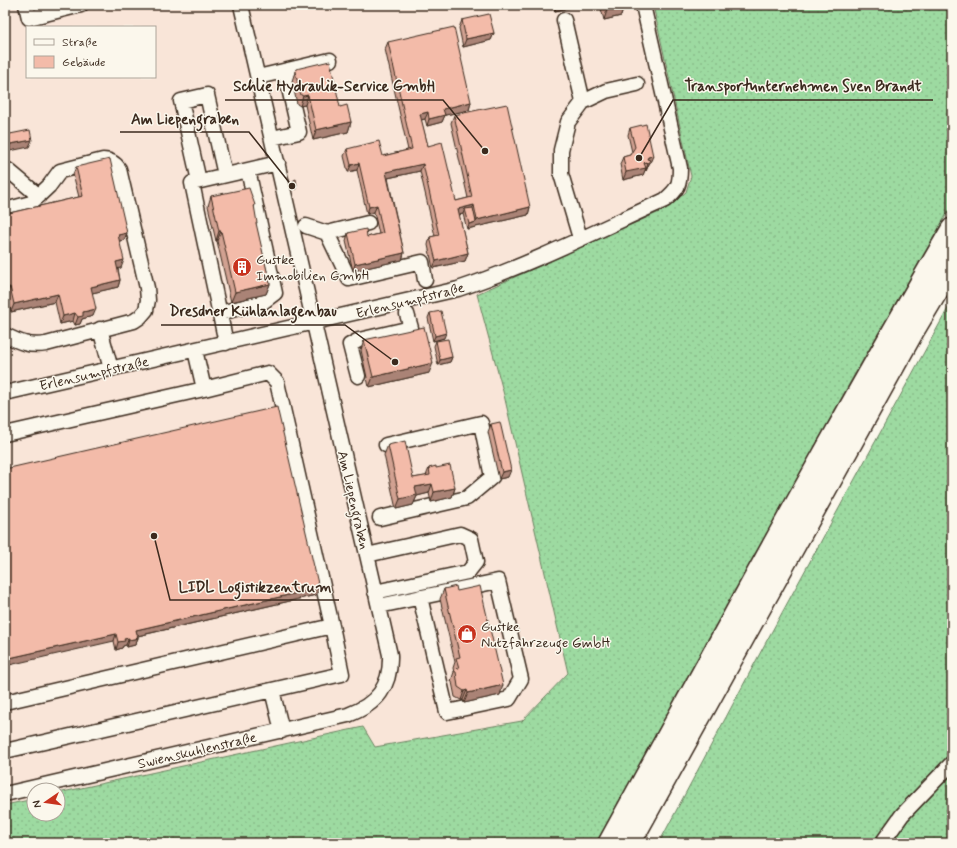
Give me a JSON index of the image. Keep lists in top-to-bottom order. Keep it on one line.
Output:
{"streets":{"street":["Erlensumpfstraße","Am Liepengraben","Swienskuhlenstraße"]},"crossings":[["Erlensumpfstraße","Am Liepengraben"],["Am Liepengraben","Swienskuhlenstraße"]],"places":{"other":["Schlie Hydraulik-Service GmbH","Transportunternehmen Sven Brandt","Am Liepengraben","Dresdner Kühlanlagenbau","LIDL Logistikzentrum"],"building":["Gustke Immobilien GmbH"],"shop":["Gustke Nutzfahrzeuge GmbH"]},"legend":["Straße","Gebäude"],"north":"left"}
